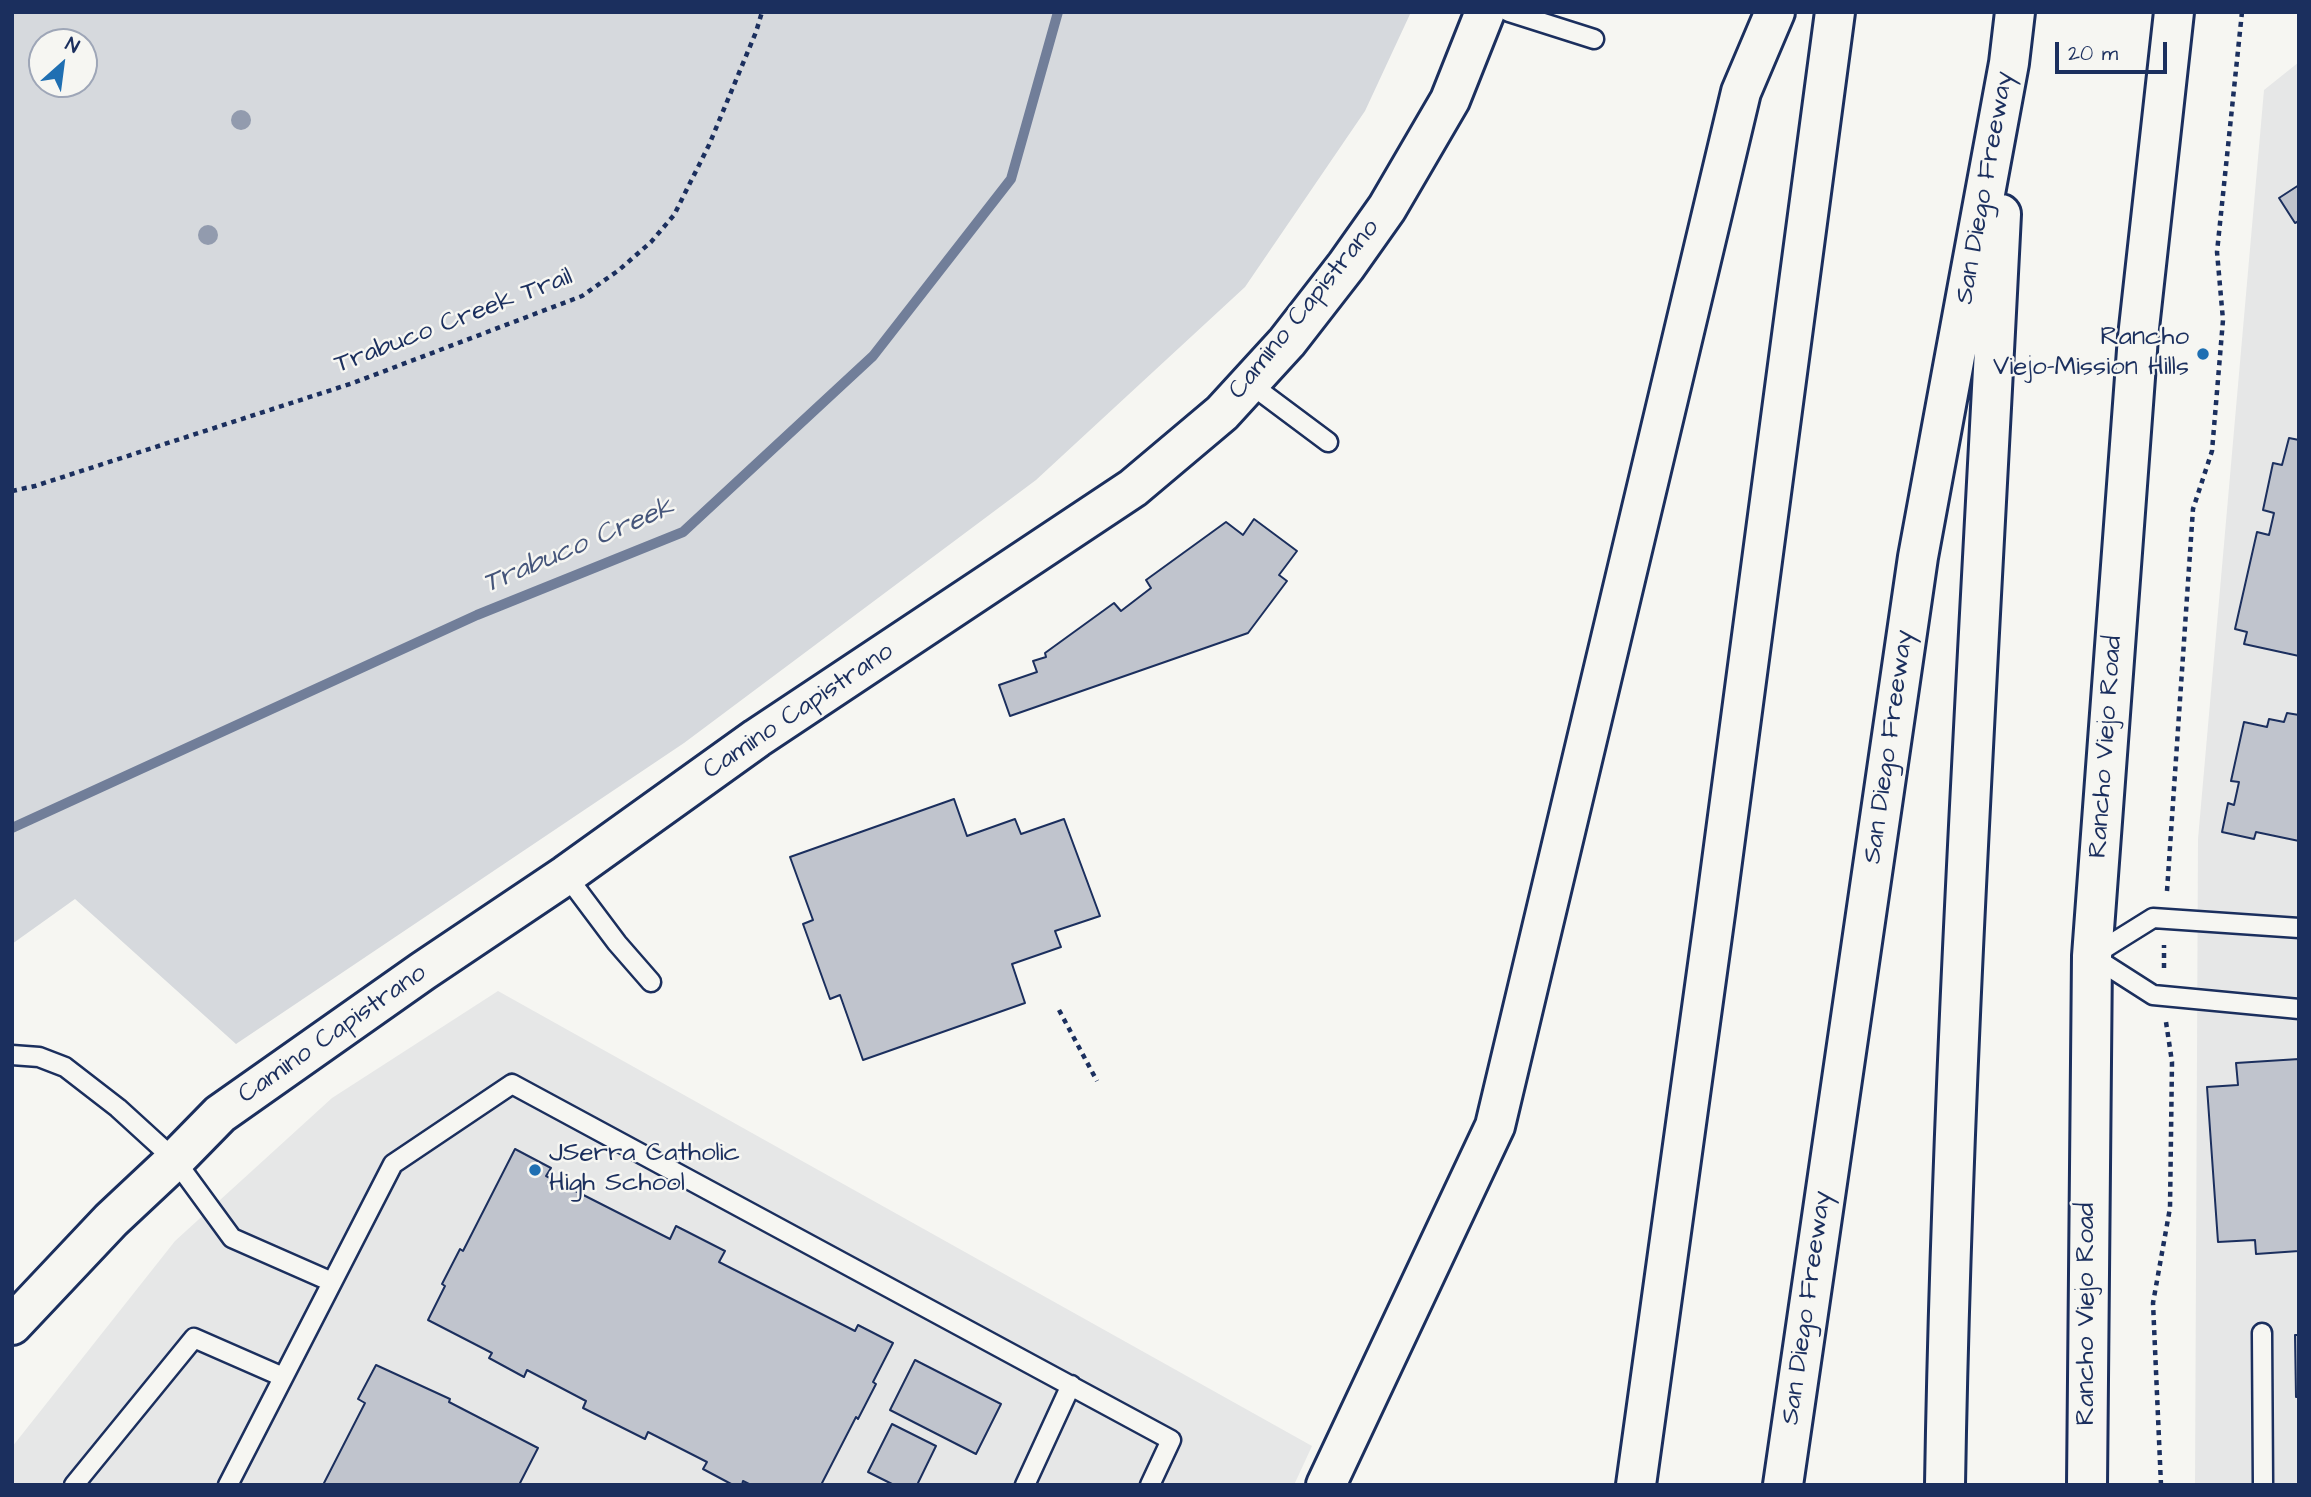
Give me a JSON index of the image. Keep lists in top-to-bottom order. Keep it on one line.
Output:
{"streets":{"main road":["San Diego Freeway","Camino Capistrano","Rancho Viejo Road"],"path":["Trabuco Creek Trail"]},"water":["Trabuco Creek"],"places":["Rancho Viejo-Mission Hills","JSerra Catholic High School"],"scale_bar":"20 m","north":"top right"}
